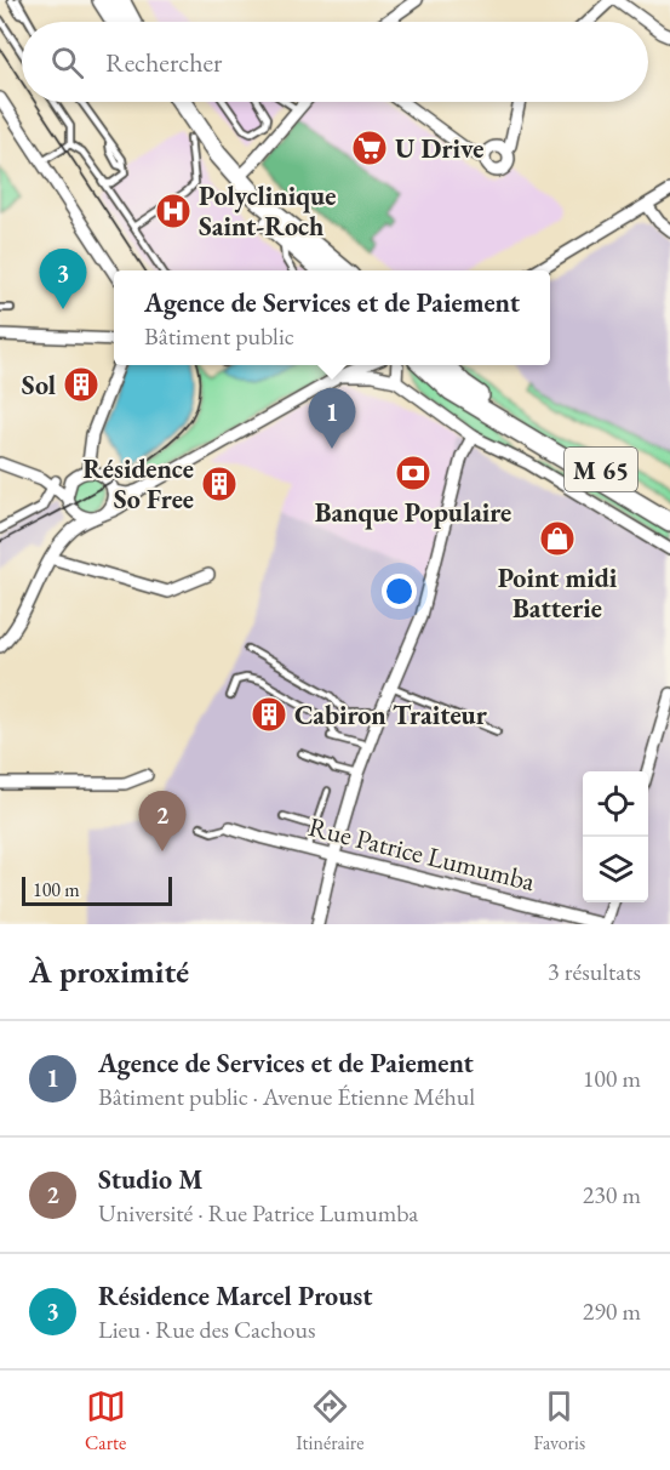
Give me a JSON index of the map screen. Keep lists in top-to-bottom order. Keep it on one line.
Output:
{"streets":{"main road":["M 65"],"street":["Rue Patrice Lumumba"]},"places":{"supermarket":["U Drive"],"hospital":["Polyclinique Saint-Roch"],"building":["Sol","Résidence So Free","Cabiron Traiteur"],"bank":["Banque Populaire"],"shop":["Point midi Batterie"]},"scale_bar":"100 m","page":{"search":"Rechercher","pins":["3","1","2"],"popup":["Agence de Services et de Paiement","Bâtiment public"],"scale":"100 m","heading":["À proximité","3 résultats"],"list":[{"mark":"1","name":"Agence de Services et de Paiement","note":"Bâtiment public · Avenue Étienne Méhul","value":"100 m"},{"mark":"2","name":"Studio M","note":"Université · Rue Patrice Lumumba","value":"230 m"},{"mark":"3","name":"Résidence Marcel Proust","note":"Lieu · Rue des Cachous","value":"290 m"}],"nav":["Carte","Itinéraire","Favoris"]}}
